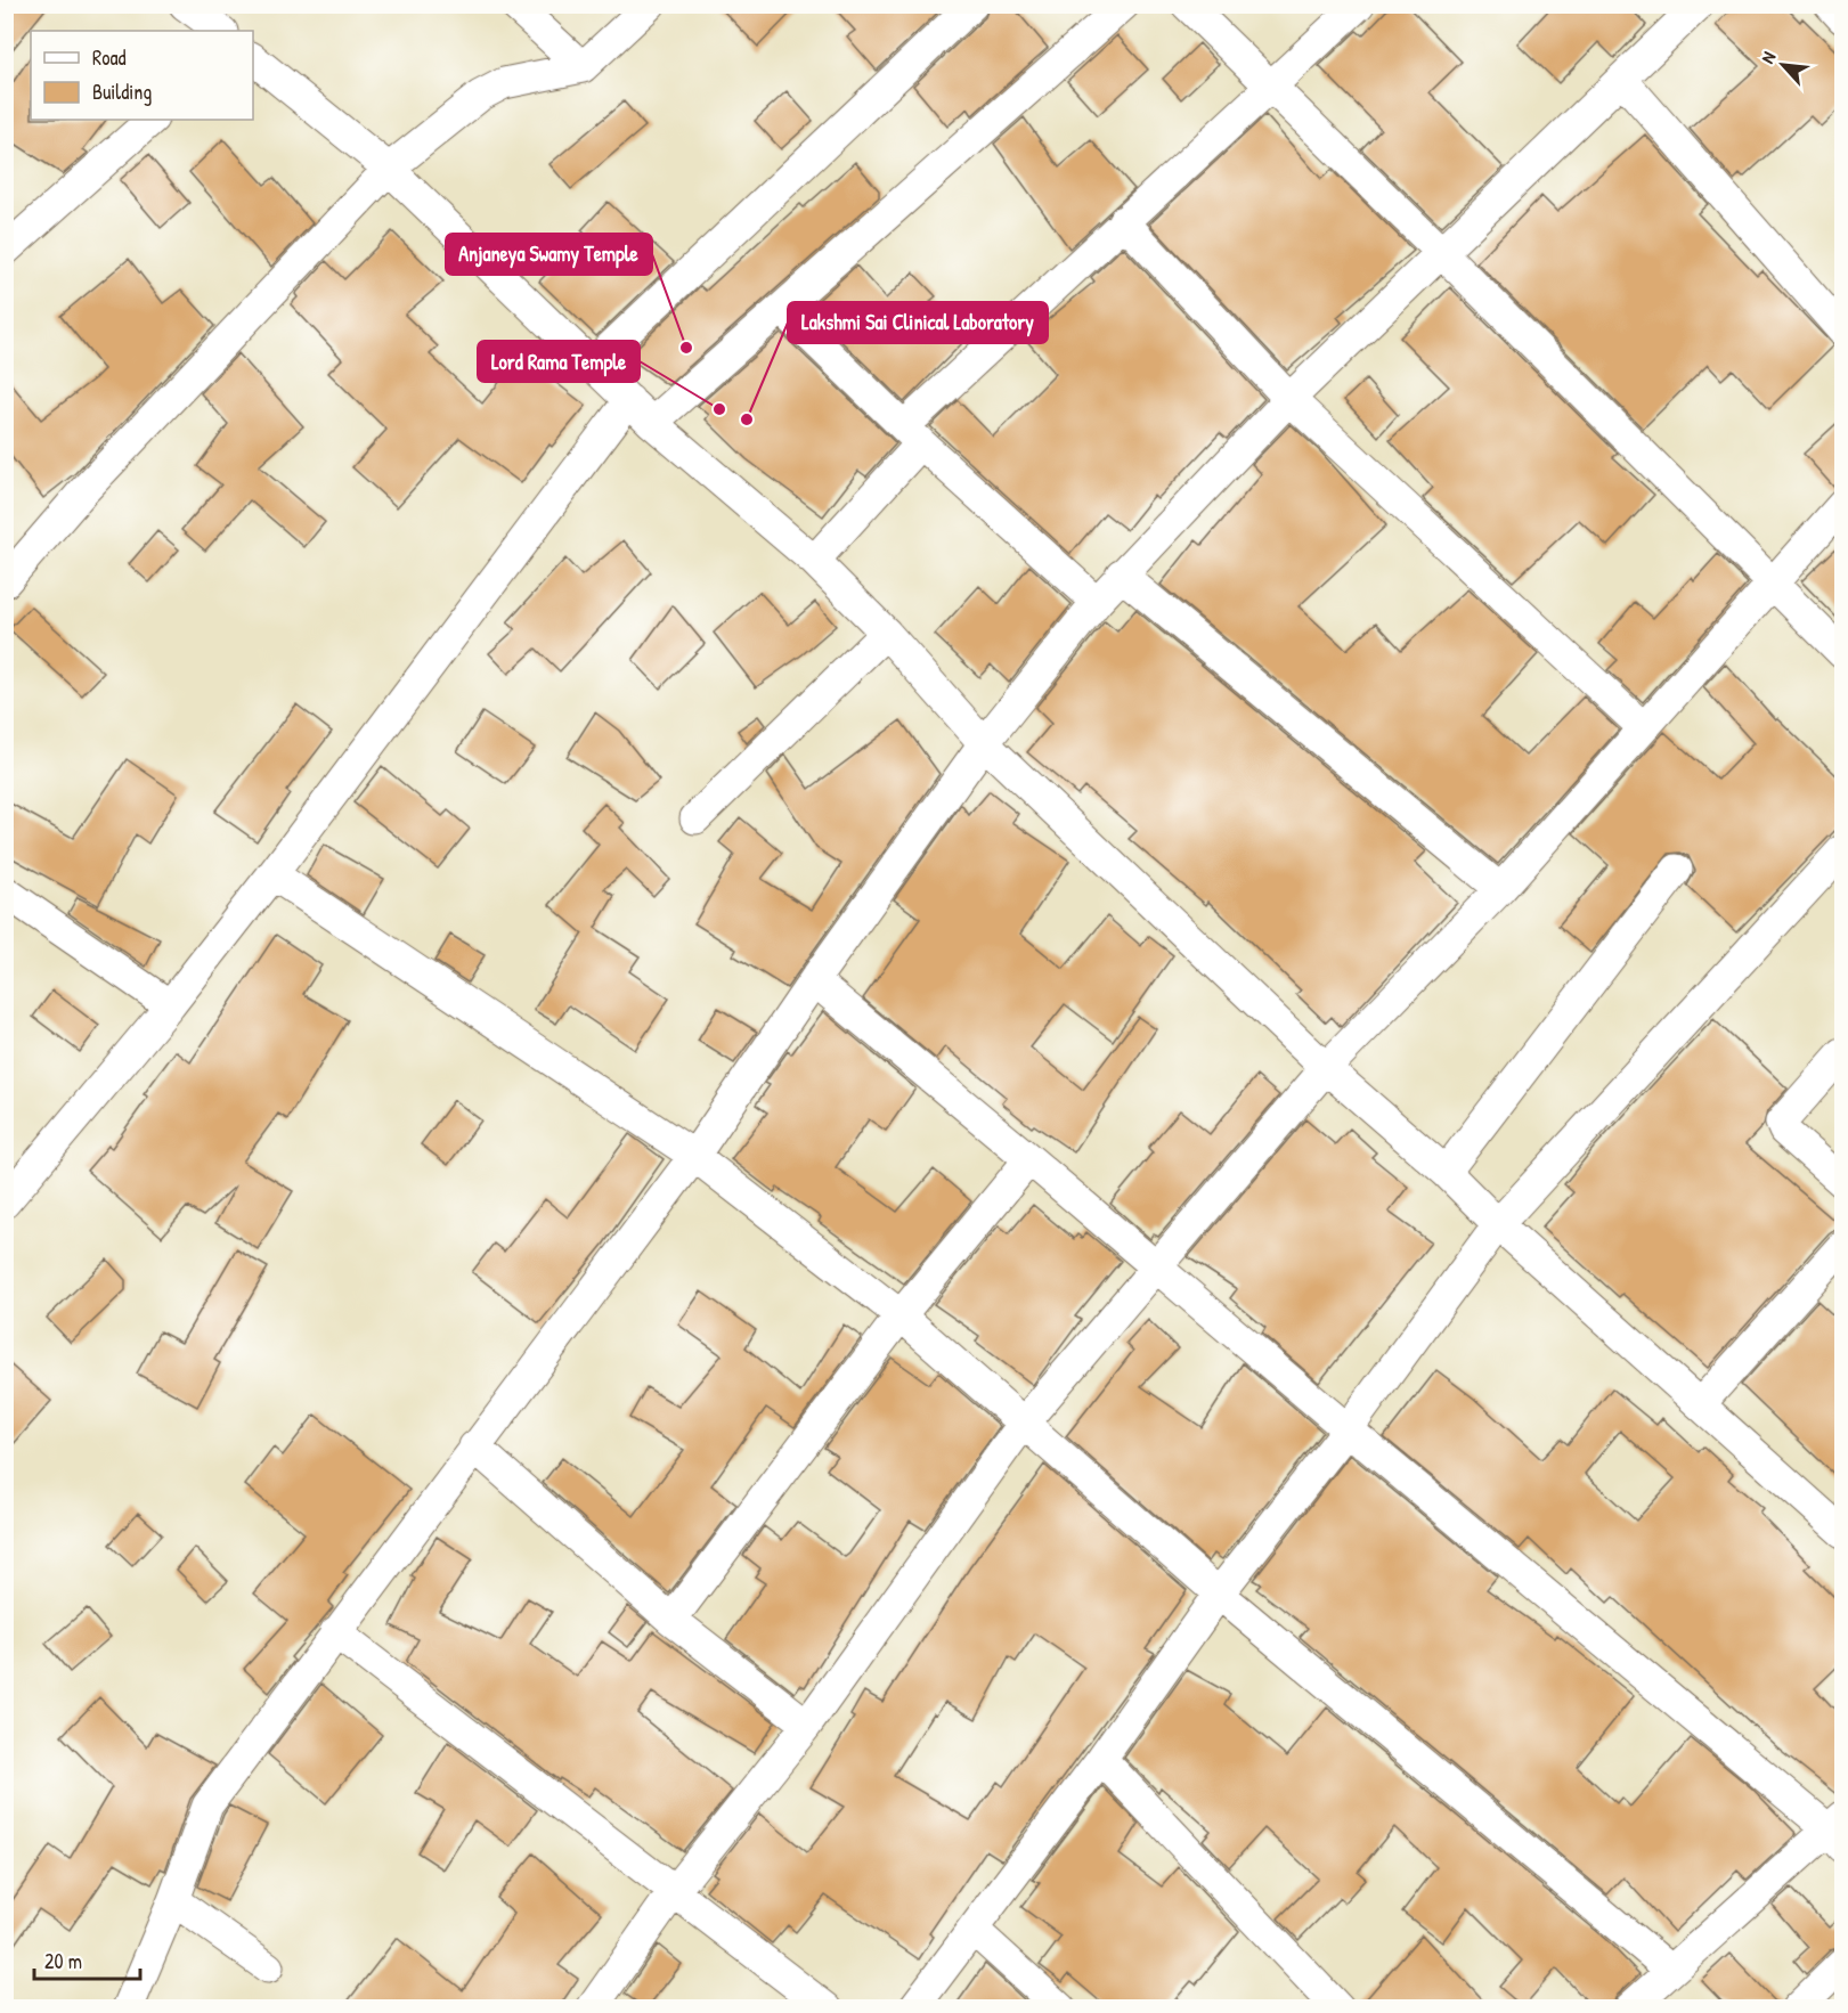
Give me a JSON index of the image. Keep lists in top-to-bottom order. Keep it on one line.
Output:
{"places":["Anjaneya Swamy Temple","Lord Rama Temple","Lakshmi Sai Clinical Laboratory"],"legend":["Road","Building"],"scale_bar":"20 m","north":"top left"}
